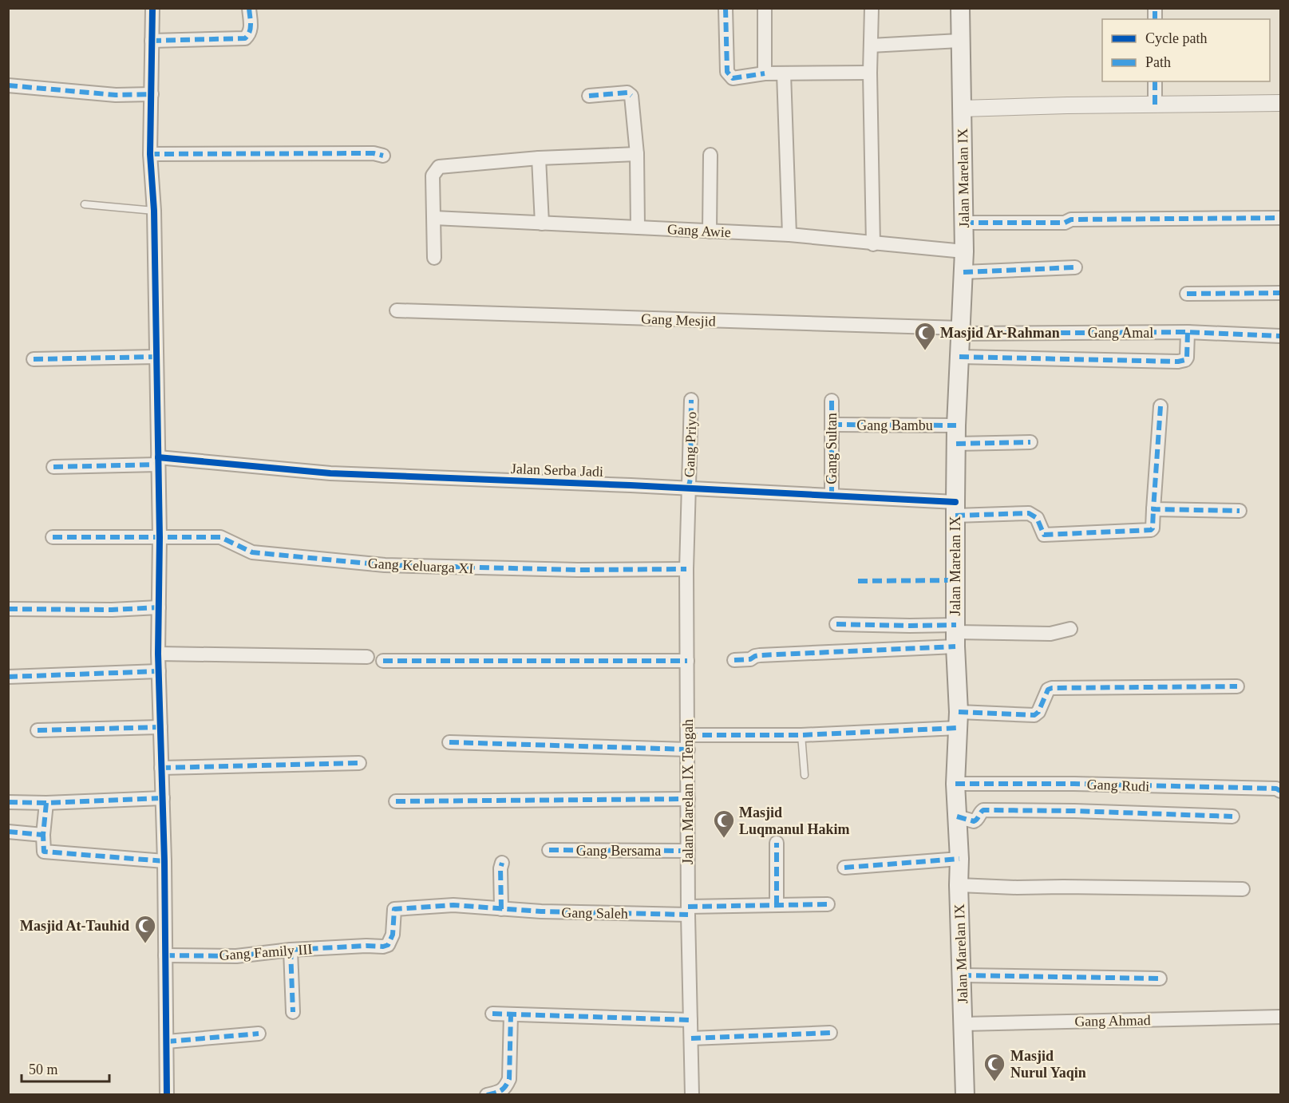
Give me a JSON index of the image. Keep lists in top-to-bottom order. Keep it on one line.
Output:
{"streets":{"main road":["Jalan Marelan IX"],"street":["Gang Awie","Gang Mesjid","Gang Amal","Gang Bambu","Gang Priyo","Gang Sultan","Jalan Serba Jadi","Gang Keluarga XI","Gang Rudi","Jalan Marelan IX Tengah","Gang Bersama","Gang Saleh","Gang Family III","Gang Ahmad"]},"crossings":[["Jalan Marelan IX","Gang Awie"],["Jalan Marelan IX","Gang Mesjid"],["Jalan Marelan IX","Gang Amal"],["Jalan Marelan IX","Gang Bambu"],["Jalan Marelan IX","Jalan Serba Jadi"],["Jalan Marelan IX","Gang Rudi"],["Jalan Marelan IX","Gang Ahmad"],["Gang Mesjid","Gang Amal"],["Gang Bambu","Gang Sultan"],["Gang Priyo","Jalan Serba Jadi"],["Gang Priyo","Jalan Marelan IX Tengah"],["Gang Sultan","Jalan Serba Jadi"],["Jalan Serba Jadi","Jalan Marelan IX Tengah"],["Gang Keluarga XI","Jalan Marelan IX Tengah"],["Jalan Marelan IX Tengah","Gang Bersama"],["Jalan Marelan IX Tengah","Gang Saleh"],["Gang Saleh","Gang Family III"]],"places":{"mosque":["Masjid Ar-Rahman","Masjid Luqmanul Hakim","Masjid At-Tauhid","Masjid Nurul Yaqin"]},"legend":["Cycle path","Path"],"scale_bar":"50 m"}
